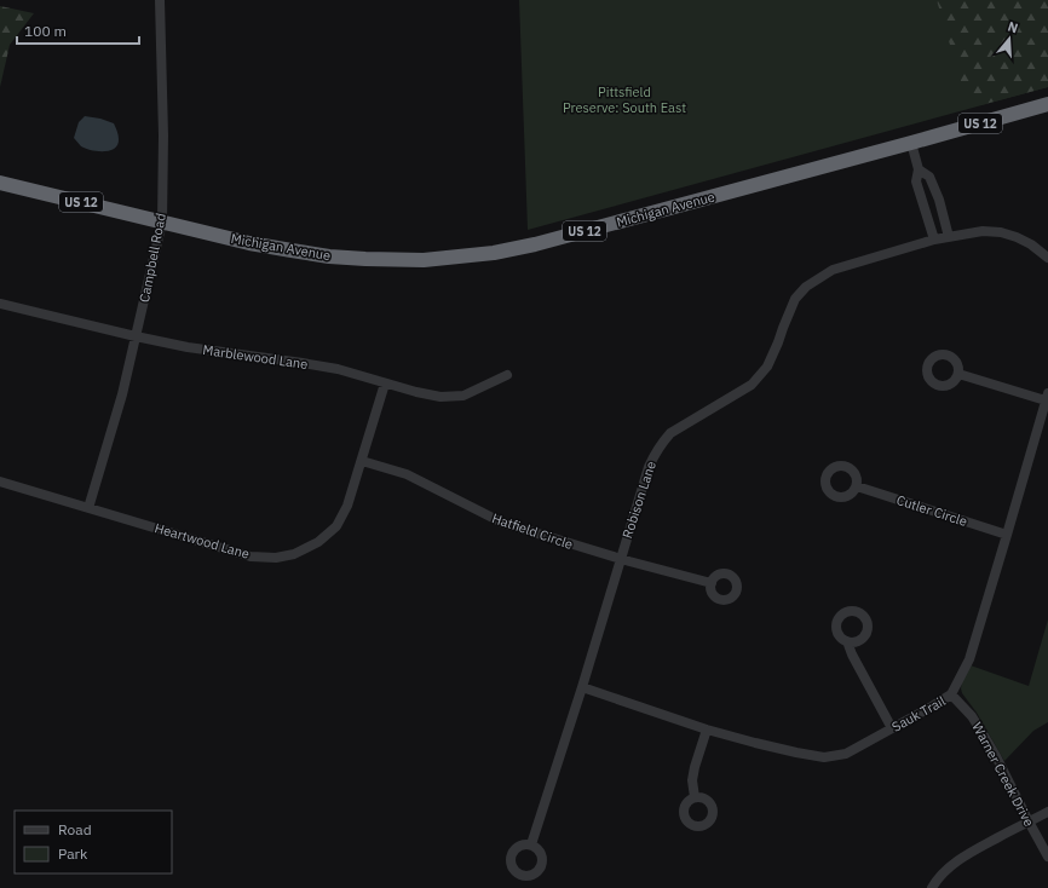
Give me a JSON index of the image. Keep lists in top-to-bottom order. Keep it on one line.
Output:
{"streets":{"highway":["US 12","Michigan Avenue"],"street":["Campbell Road","Marblewood Lane","Robison Lane","Cutler Circle","Hatfield Circle","Heartwood Lane","Sauk Trail","Warner Creek Drive"]},"crossings":[["US 12","Michigan Avenue"],["US 12","Campbell Road"],["Michigan Avenue","Campbell Road"],["Campbell Road","Marblewood Lane"],["Campbell Road","Heartwood Lane"],["Marblewood Lane","Heartwood Lane"],["Robison Lane","Hatfield Circle"],["Robison Lane","Sauk Trail"],["Cutler Circle","Sauk Trail"],["Hatfield Circle","Heartwood Lane"],["Sauk Trail","Warner Creek Drive"]],"parks":["Pittsfield Preserve: South East"],"legend":["Road","Park"],"scale_bar":"100 m","north":"top"}
